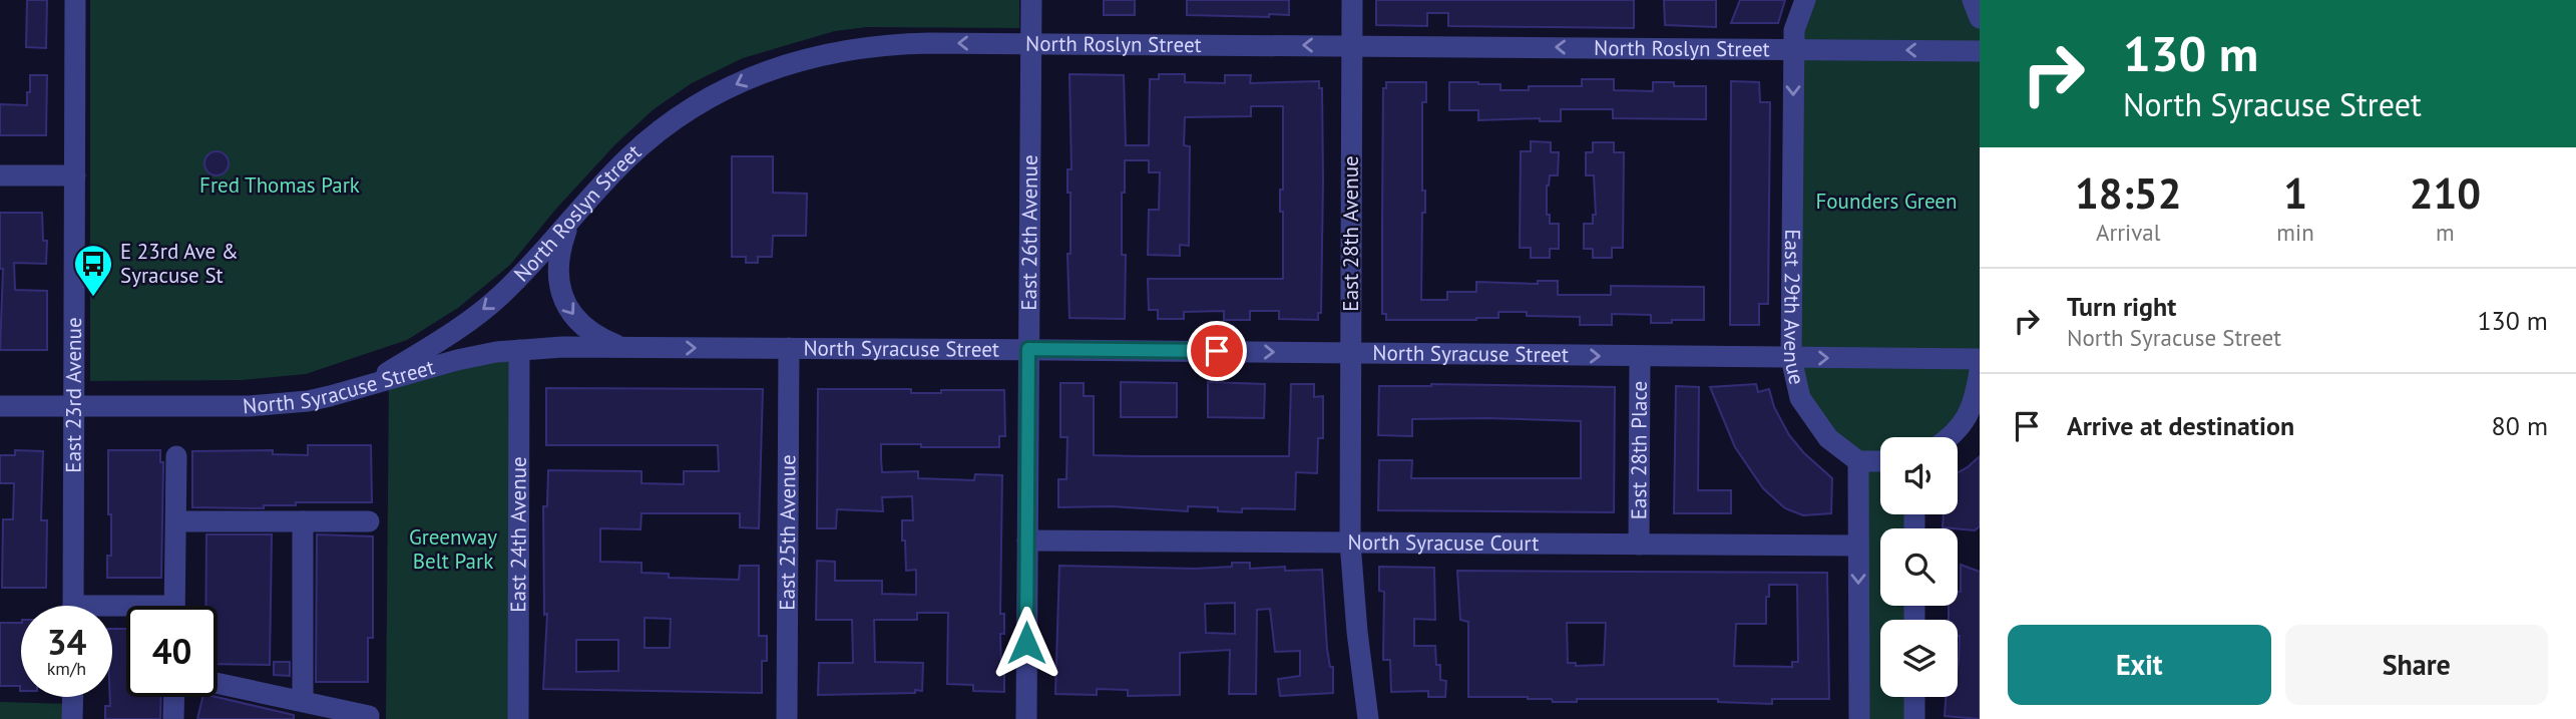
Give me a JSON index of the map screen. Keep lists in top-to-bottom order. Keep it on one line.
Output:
{"streets":{"street":["North Roslyn Street","East 26th Avenue","East 28th Avenue","East 29th Avenue","North Syracuse Street","East 23rd Avenue","East 28th Place","East 25th Avenue","East 24th Avenue","North Syracuse Court"]},"crossings":[["North Roslyn Street","East 26th Avenue"],["North Roslyn Street","East 28th Avenue"],["North Roslyn Street","East 29th Avenue"],["North Roslyn Street","North Syracuse Street"],["East 26th Avenue","North Syracuse Street"],["East 26th Avenue","North Syracuse Court"],["East 28th Avenue","North Syracuse Street"],["East 28th Avenue","North Syracuse Court"],["East 29th Avenue","North Syracuse Street"],["North Syracuse Street","East 23rd Avenue"],["North Syracuse Street","East 28th Place"],["North Syracuse Street","East 25th Avenue"],["North Syracuse Street","East 24th Avenue"],["East 28th Place","North Syracuse Court"]],"one_way":["North Roslyn Street","East 29th Avenue","North Syracuse Street"],"parks":["Fred Thomas Park","Founders Green","Greenway Belt Park"],"places":{"bus stop":["E 23rd Ave & Syracuse St"]},"page":{"turn":["130 m","North Syracuse Street"],"eta":["18:52","Arrival","1","min","210","m"],"list":[{"name":"Turn right","note":"North Syracuse Street","value":"130 m"},{"name":"Arrive at destination","value":"80 m"}],"speed":"34 km/h","limit":"40","buttons":["Exit","Share"]}}
